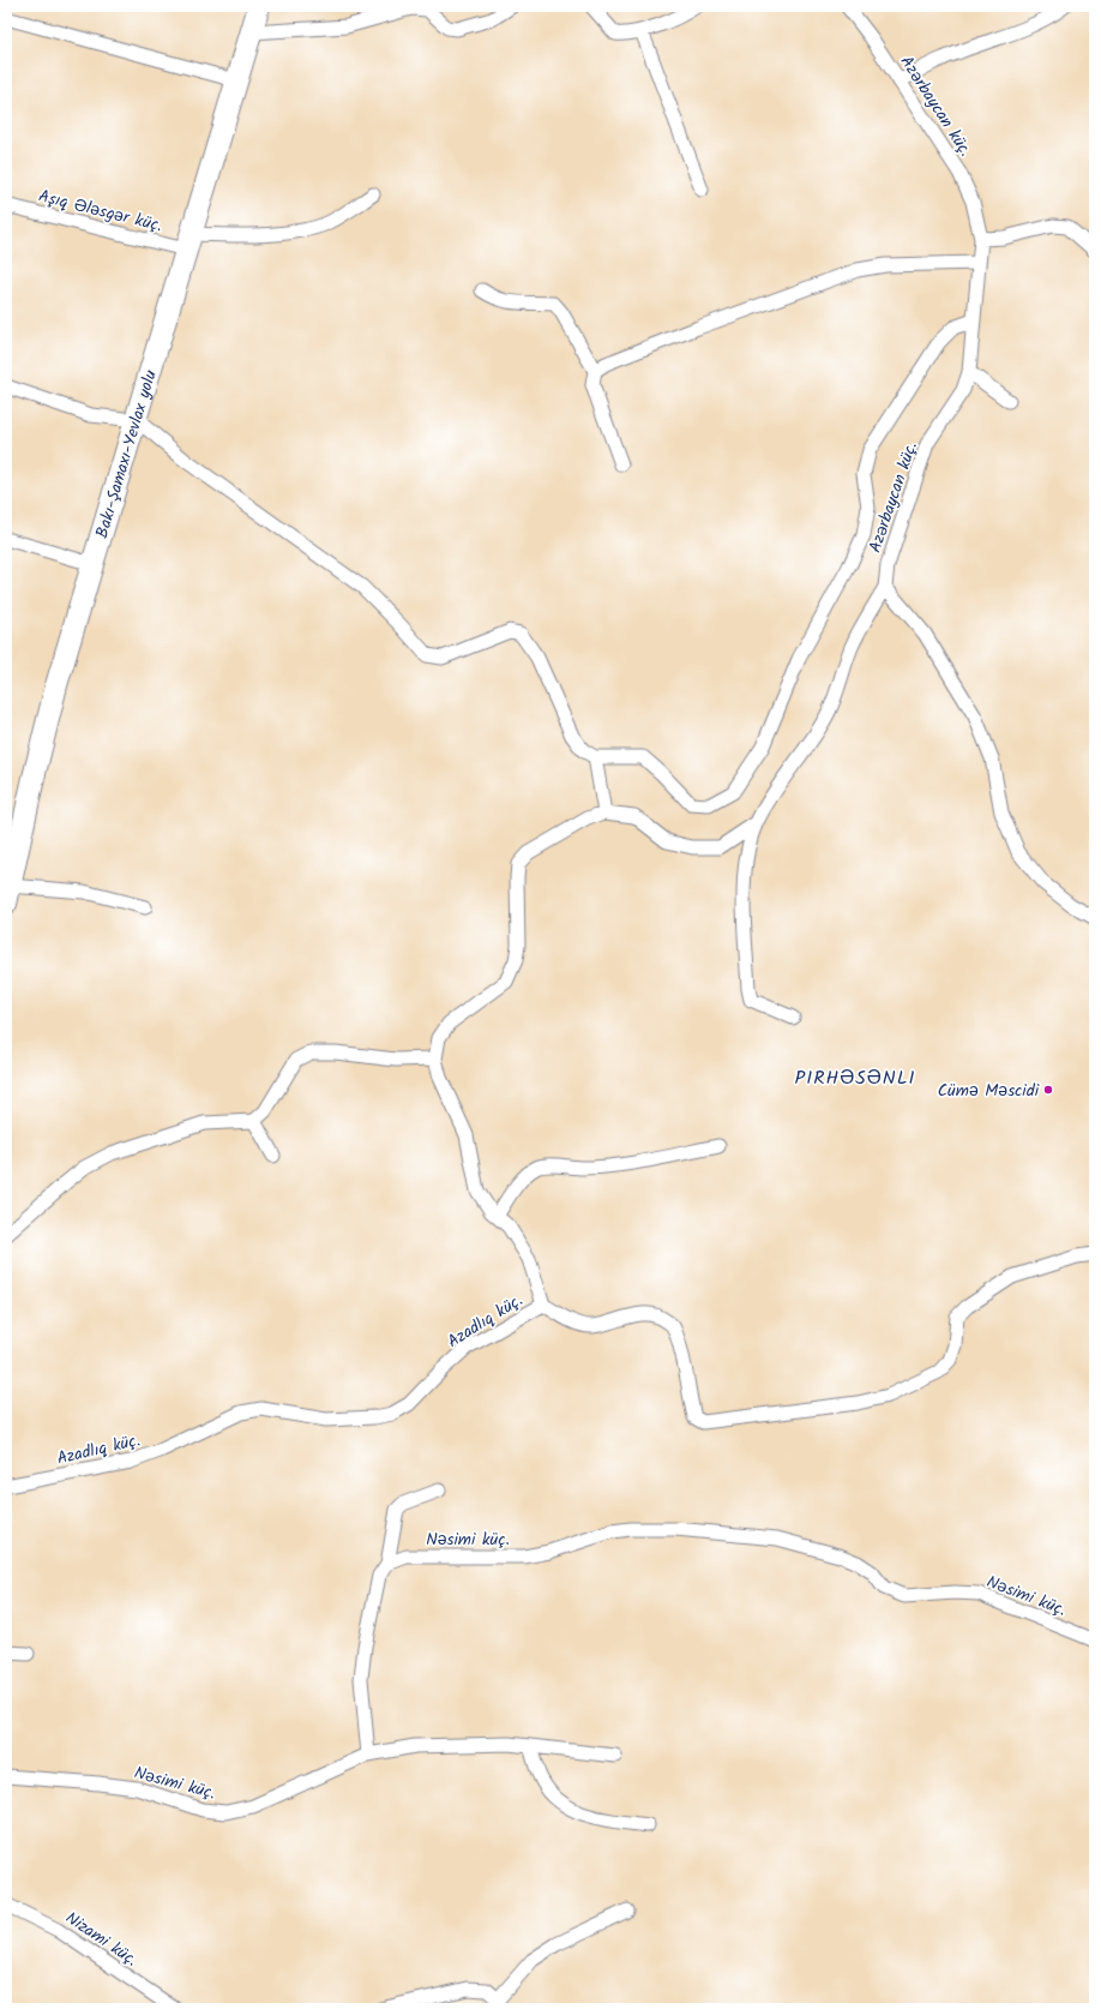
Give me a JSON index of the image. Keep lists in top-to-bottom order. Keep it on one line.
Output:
{"streets":{"highway":["Bakı-Şamaxı-Yevlax yolu"],"street":["Azərbaycan küç.","Aşıq Ələsgər küç.","Azadlıq küç.","Nəsimi küç.","Nizami küç."]},"crossings":[["Aşıq Ələsgər küç.","Bakı-Şamaxı-Yevlax yolu"]],"districts":["PIRHƏSƏNLI"],"places":["Cümə Məscidi"]}
